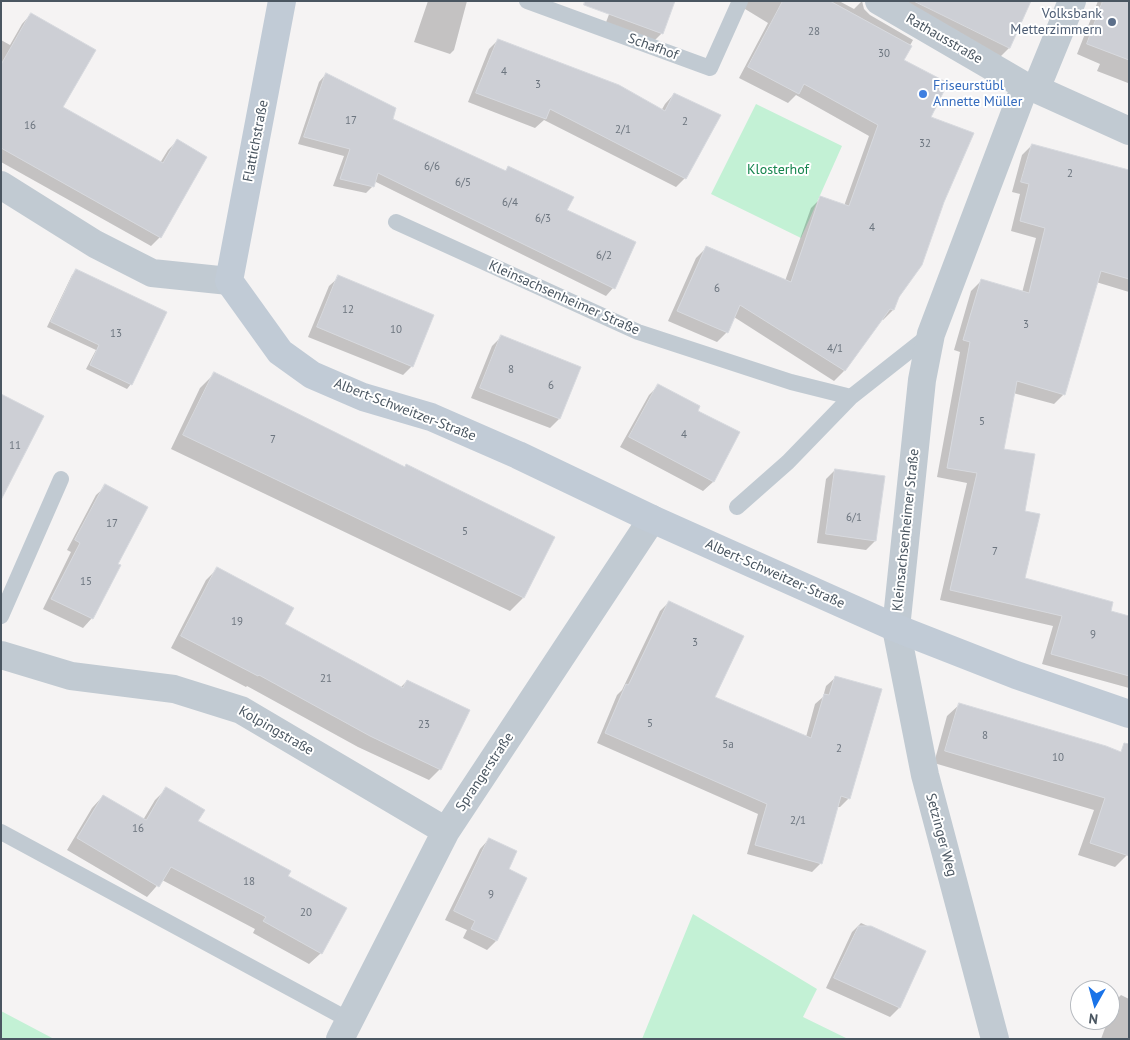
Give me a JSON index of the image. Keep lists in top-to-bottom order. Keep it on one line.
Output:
{"streets":{"main road":["Flattichstraße","Kleinsachsenheimer Straße","Albert-Schweitzer-Straße"],"street":["Rathausstraße","Kolpingstraße","Sprangerstraße","Setzinger Weg"],"lane":["Schafhof"]},"crossings":[["Rathausstraße","Kleinsachsenheimer Straße"],["Flattichstraße","Albert-Schweitzer-Straße"],["Kleinsachsenheimer Straße","Albert-Schweitzer-Straße"],["Kleinsachsenheimer Straße","Setzinger Weg"],["Albert-Schweitzer-Straße","Sprangerstraße"],["Albert-Schweitzer-Straße","Setzinger Weg"],["Kolpingstraße","Sprangerstraße"]],"parks":["Klosterhof"],"places":["Volksbank Metterzimmern","Friseurstübl Annette Müller"],"house_numbers":["28","30","4","3","17","2","16","2/1","32","6/6","2","6/5","6/4","6/3","4","6/2","6","12","3","10","13","4/1","8","6","5","4","7","11","6/1","17","5","7","15","19","9","3","21","5","23","8","5a","2","10","2/1","16","18","9","20"],"north":"bottom"}
